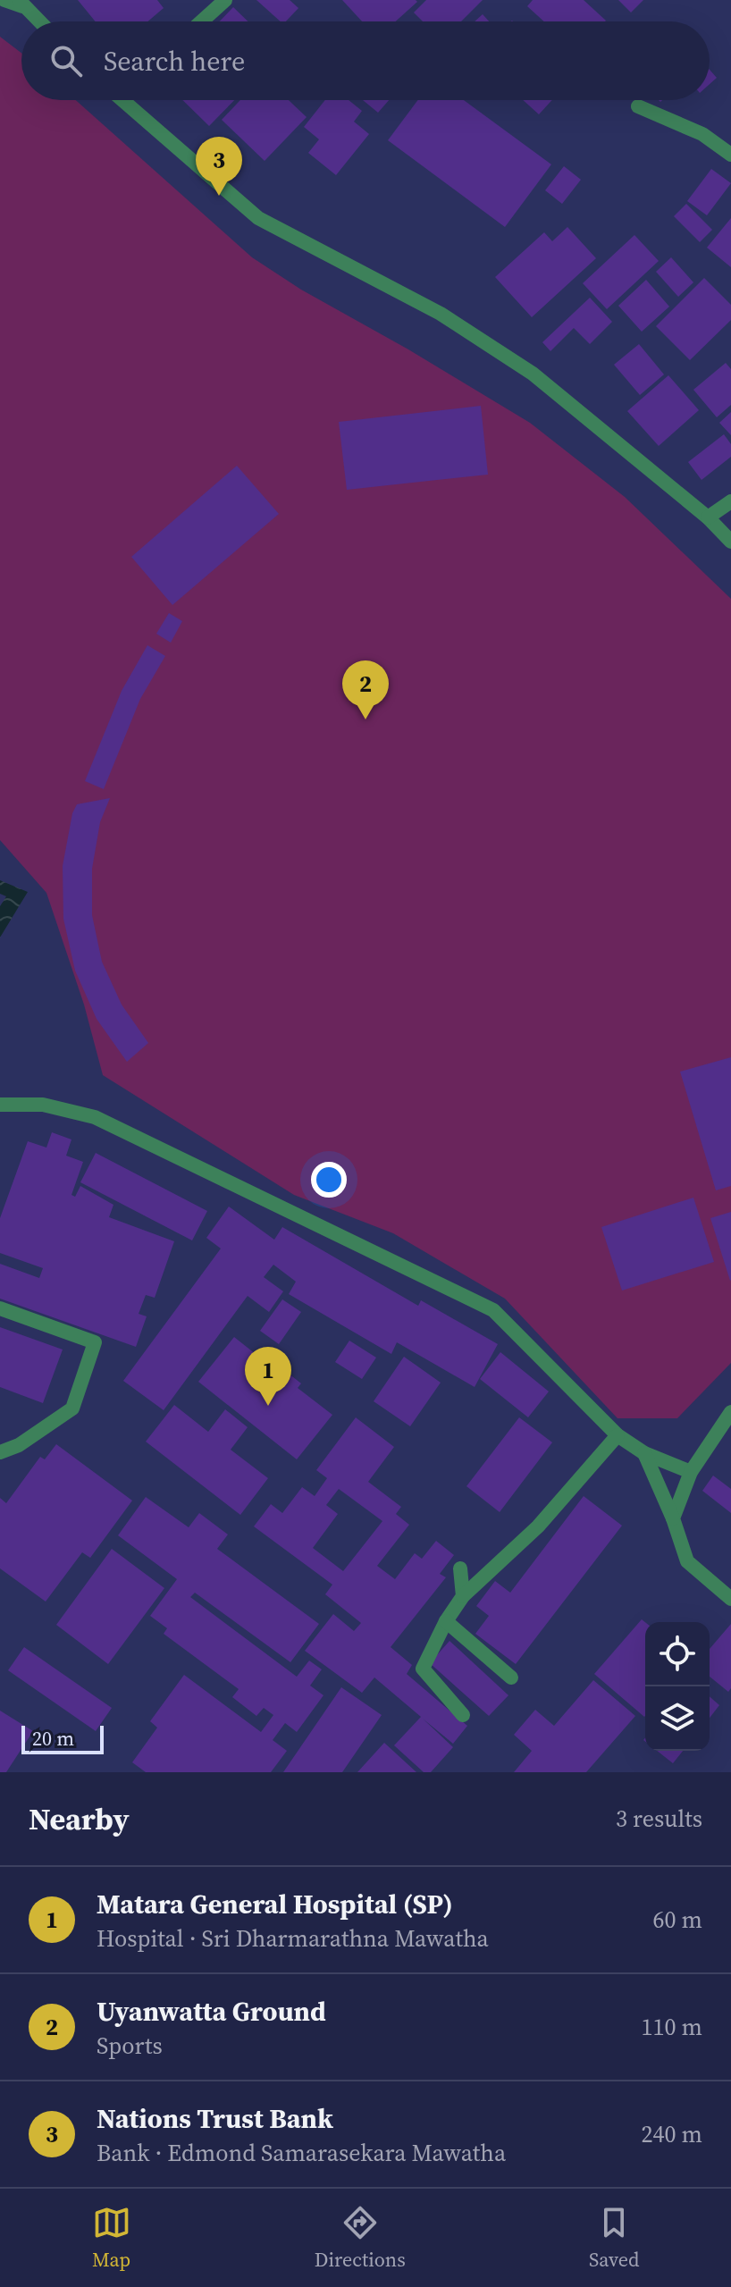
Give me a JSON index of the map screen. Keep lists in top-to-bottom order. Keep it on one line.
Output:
{"scale_bar":"20 m","page":{"search":"Search here","pins":["3","2","1"],"scale":"20 m","heading":["Nearby","3 results"],"list":[{"mark":"1","name":"Matara General Hospital (SP)","note":"Hospital · Sri Dharmarathna Mawatha","value":"60 m"},{"mark":"2","name":"Uyanwatta Ground","note":"Sports","value":"110 m"},{"mark":"3","name":"Nations Trust Bank","note":"Bank · Edmond Samarasekara Mawatha","value":"240 m"}],"nav":["Map","Directions","Saved"]}}
